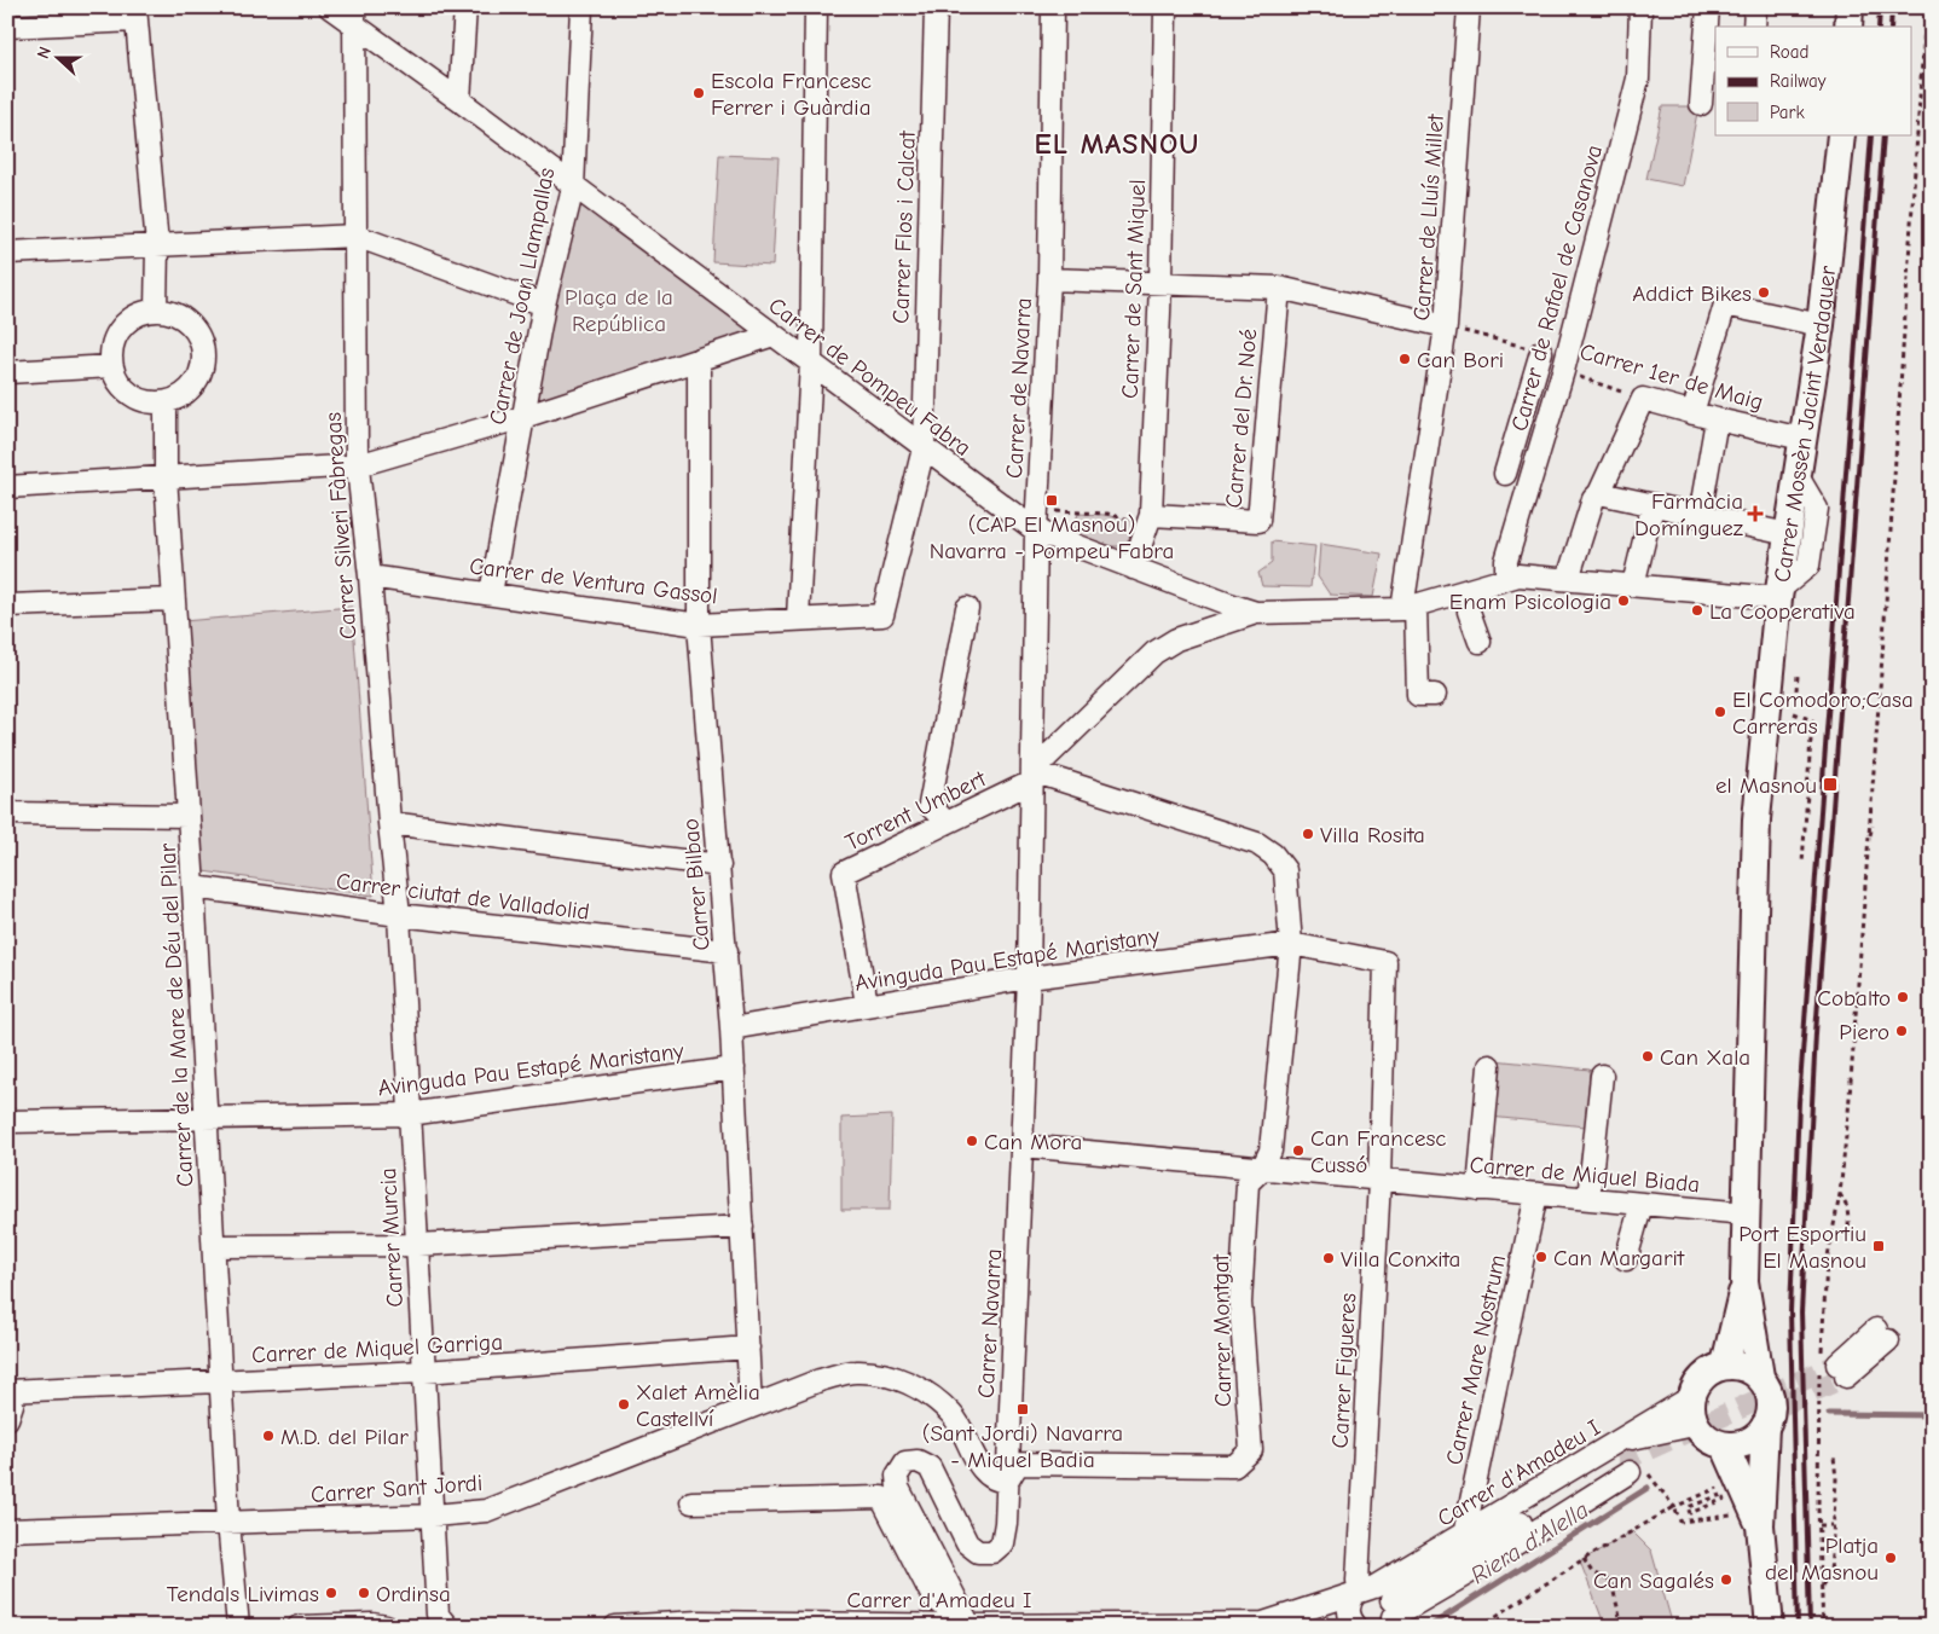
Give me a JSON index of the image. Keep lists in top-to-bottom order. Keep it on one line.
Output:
{"streets":{"main road":["Carrer Mossèn Jacint Verdaguer"],"street":["Carrer de Lluís Millet","Carrer Flos i Calcat","Carrer de Rafael de Casanova","Carrer de Sant Miquel","Carrer de Joan Llampallas","Carrer de Pompeu Fabra","Carrer 1er de Maig","Carrer de Navarra","Carrer del Dr. Noé","Carrer Silveri Fàbregas","Carrer de Ventura Gassol","Torrent Umbert","Carrer Bilbao","Carrer ciutat de Valladolid","Avinguda Pau Estapé Maristany","Carrer de la Mare de Déu del Pilar","Carrer de Miquel Biada","Carrer Murcia","Carrer Navarra","Carrer Montgat","Carrer de Miquel Garriga","Carrer Mare Nostrum","Carrer Figueres","Carrer d'Amadeu I","Carrer Sant Jordi"]},"crossings":[["Carrer Flos i Calcat","Carrer de Pompeu Fabra"],["Carrer Flos i Calcat","Carrer de Ventura Gassol"],["Carrer de Rafael de Casanova","Carrer 1er de Maig"],["Carrer de Sant Miquel","Carrer de Pompeu Fabra"],["Carrer de Sant Miquel","Carrer del Dr. Noé"],["Carrer de Joan Llampallas","Carrer de Pompeu Fabra"],["Carrer de Joan Llampallas","Carrer de Ventura Gassol"],["Carrer de Pompeu Fabra","Carrer de Navarra"],["Carrer de Pompeu Fabra","Carrer Silveri Fàbregas"],["Carrer de Pompeu Fabra","Torrent Umbert"],["Carrer 1er de Maig","Carrer Mossèn Jacint Verdaguer"],["Carrer de Navarra","Torrent Umbert"],["Carrer de Navarra","Carrer Navarra"],["Carrer de Navarra","Carrer Montgat"],["Carrer Mossèn Jacint Verdaguer","Carrer de Miquel Biada"],["Carrer Silveri Fàbregas","Carrer de Ventura Gassol"],["Carrer Silveri Fàbregas","Carrer ciutat de Valladolid"],["Carrer Silveri Fàbregas","Carrer Murcia"],["Carrer de Ventura Gassol","Carrer Bilbao"],["Torrent Umbert","Avinguda Pau Estapé Maristany"],["Torrent Umbert","Carrer Navarra"],["Torrent Umbert","Carrer Montgat"],["Carrer Bilbao","Carrer ciutat de Valladolid"],["Carrer Bilbao","Avinguda Pau Estapé Maristany"],["Carrer Bilbao","Carrer de Miquel Garriga"],["Carrer Bilbao","Carrer Sant Jordi"],["Carrer ciutat de Valladolid","Carrer de la Mare de Déu del Pilar"],["Carrer ciutat de Valladolid","Carrer Murcia"],["Avinguda Pau Estapé Maristany","Carrer de la Mare de Déu del Pilar"],["Avinguda Pau Estapé Maristany","Carrer Murcia"],["Avinguda Pau Estapé Maristany","Carrer Navarra"],["Avinguda Pau Estapé Maristany","Carrer Montgat"],["Avinguda Pau Estapé Maristany","Carrer Figueres"],["Carrer de la Mare de Déu del Pilar","Carrer de Miquel Garriga"],["Carrer de la Mare de Déu del Pilar","Carrer Sant Jordi"],["Carrer de Miquel Biada","Carrer Navarra"],["Carrer de Miquel Biada","Carrer Montgat"],["Carrer de Miquel Biada","Carrer Mare Nostrum"],["Carrer de Miquel Biada","Carrer Figueres"],["Carrer Murcia","Carrer de Miquel Garriga"],["Carrer Murcia","Carrer Sant Jordi"],["Carrer Navarra","Carrer Montgat"],["Carrer Navarra","Carrer d'Amadeu I"],["Carrer Navarra","Carrer Sant Jordi"],["Carrer Montgat","Carrer Figueres"],["Carrer Montgat","Carrer Sant Jordi"],["Carrer Mare Nostrum","Carrer d'Amadeu I"],["Carrer Figueres","Carrer d'Amadeu I"]],"districts":["EL MASNOU"],"water":["Riera d'Alella"],"parks":["Plaça de la República"],"places":{"other":["Escola Francesc Ferrer i Guàrdia","Addict Bikes","Can Bori","Enam Psicologia","La Cooperativa","El Comodoro;Casa Carreras","Villa Rosita","Cobalto","Piero","Can Xala","Can Mora","Can Francesc Cussó","Can Margarit","Villa Conxita","Xalet Amèlia Castellví","M.D. del Pilar","Platja del Masnou","Can Sagalés","Tendals Livimas","Ordinsa"],"transit":["(CAP El Masnou) Navarra - Pompeu Fabra","el Masnou","Port Esportiu El Masnou","(Sant Jordi) Navarra - Miquel Badia"],"health":["Farmàcia Domínguez"]},"legend":["Road","Railway","Park"],"north":"left"}
